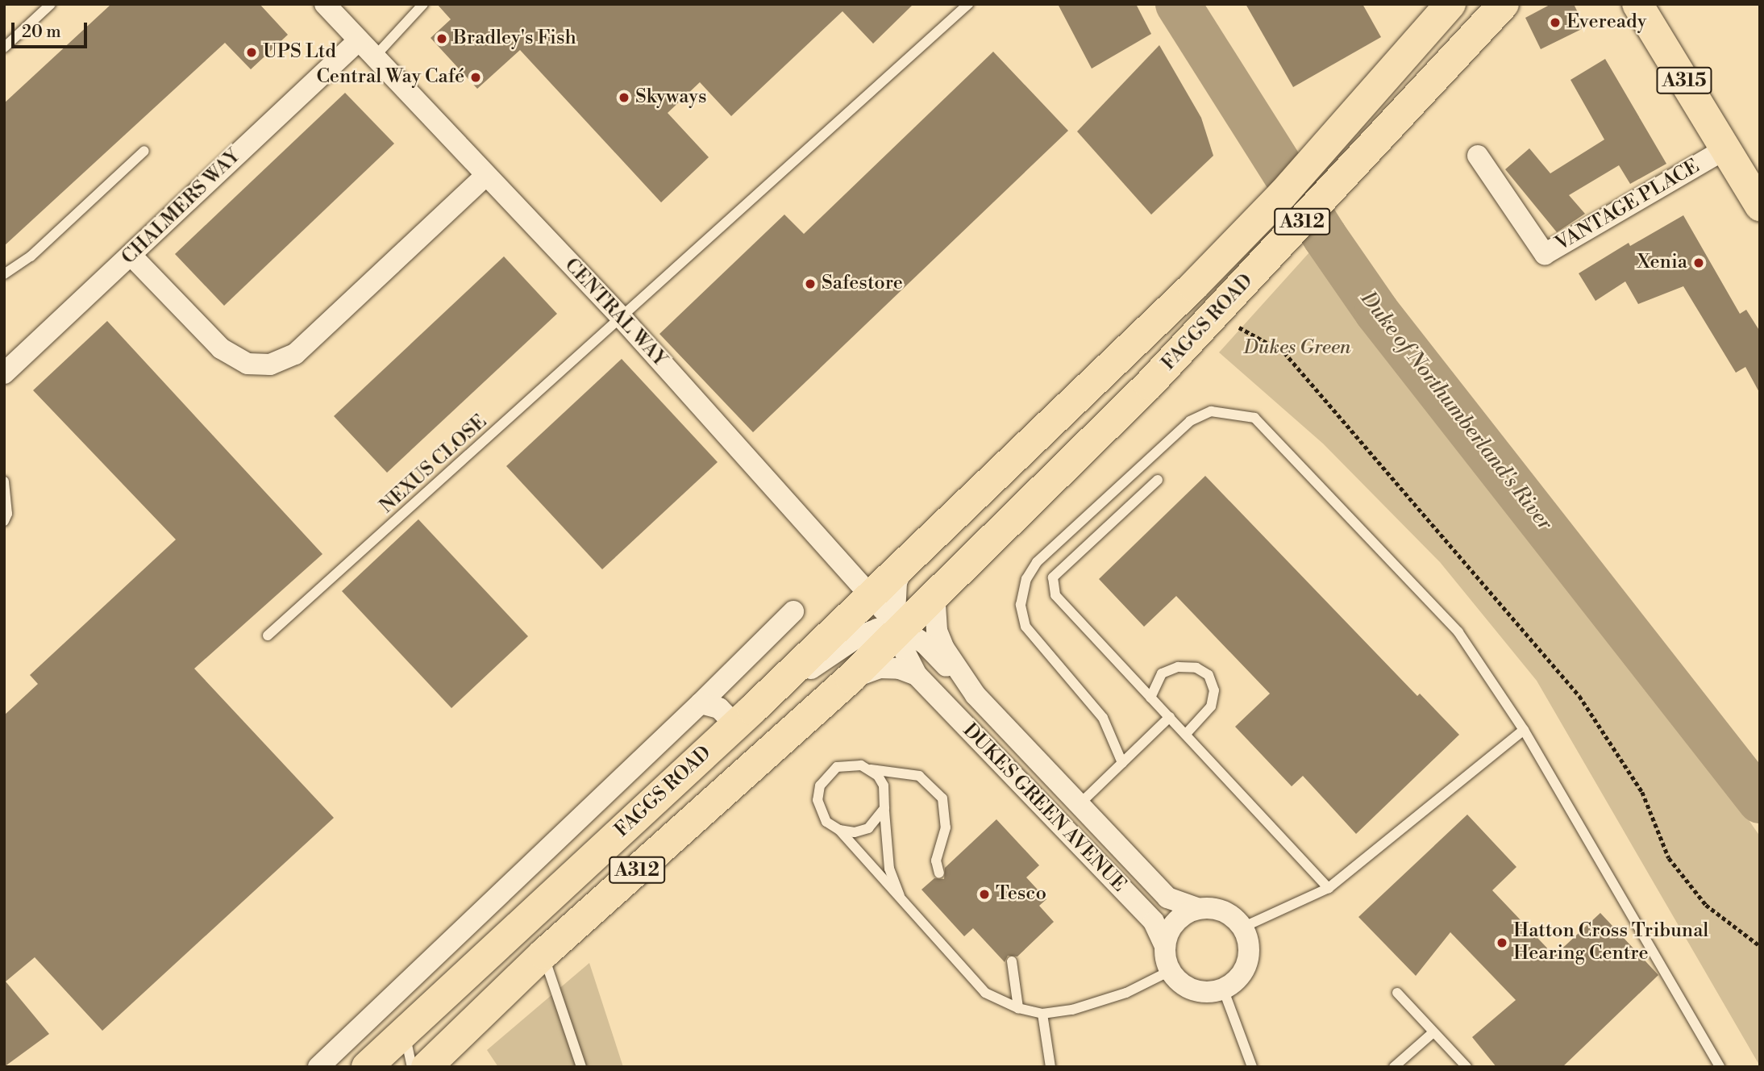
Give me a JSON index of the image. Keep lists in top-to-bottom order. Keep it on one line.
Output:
{"streets":{"main road":["A315","A312","FAGGS ROAD"],"street":["VANTAGE PLACE","CHALMERS WAY","CENTRAL WAY","DUKES GREEN AVENUE"],"lane":["NEXUS CLOSE"]},"crossings":[["A315","VANTAGE PLACE"],["CHALMERS WAY","CENTRAL WAY"],["CENTRAL WAY","FAGGS ROAD"],["CENTRAL WAY","NEXUS CLOSE"],["CENTRAL WAY","DUKES GREEN AVENUE"],["FAGGS ROAD","DUKES GREEN AVENUE"]],"water":["Duke of Northumberland's River"],"parks":["Dukes Green"],"places":["Eveready","Bradley's Fish","UPS Ltd","Central Way Café","Skyways","Xenia","Safestore","Tesco","Hatton Cross Tribunal Hearing Centre"],"scale_bar":"20 m"}
